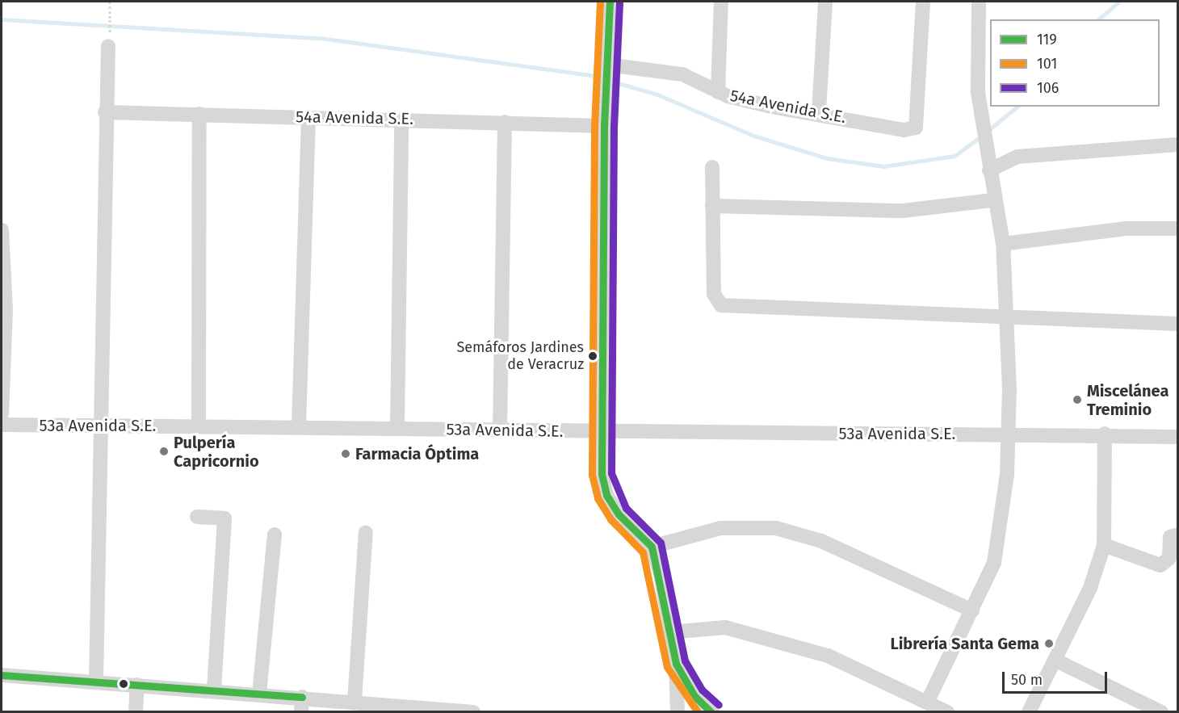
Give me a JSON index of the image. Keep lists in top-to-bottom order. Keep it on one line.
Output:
{"streets":{"street":["54a Avenida S.E.","53a Avenida S.E."]},"places":["Semáforos Jardines de Veracruz","Miscelánea Treminio","Pulpería Capricornio","Farmacia Óptima","Librería Santa Gema"],"lines":["transit line 119","transit line 101","transit line 106"],"legend":["119","101","106"],"scale_bar":"50 m"}
